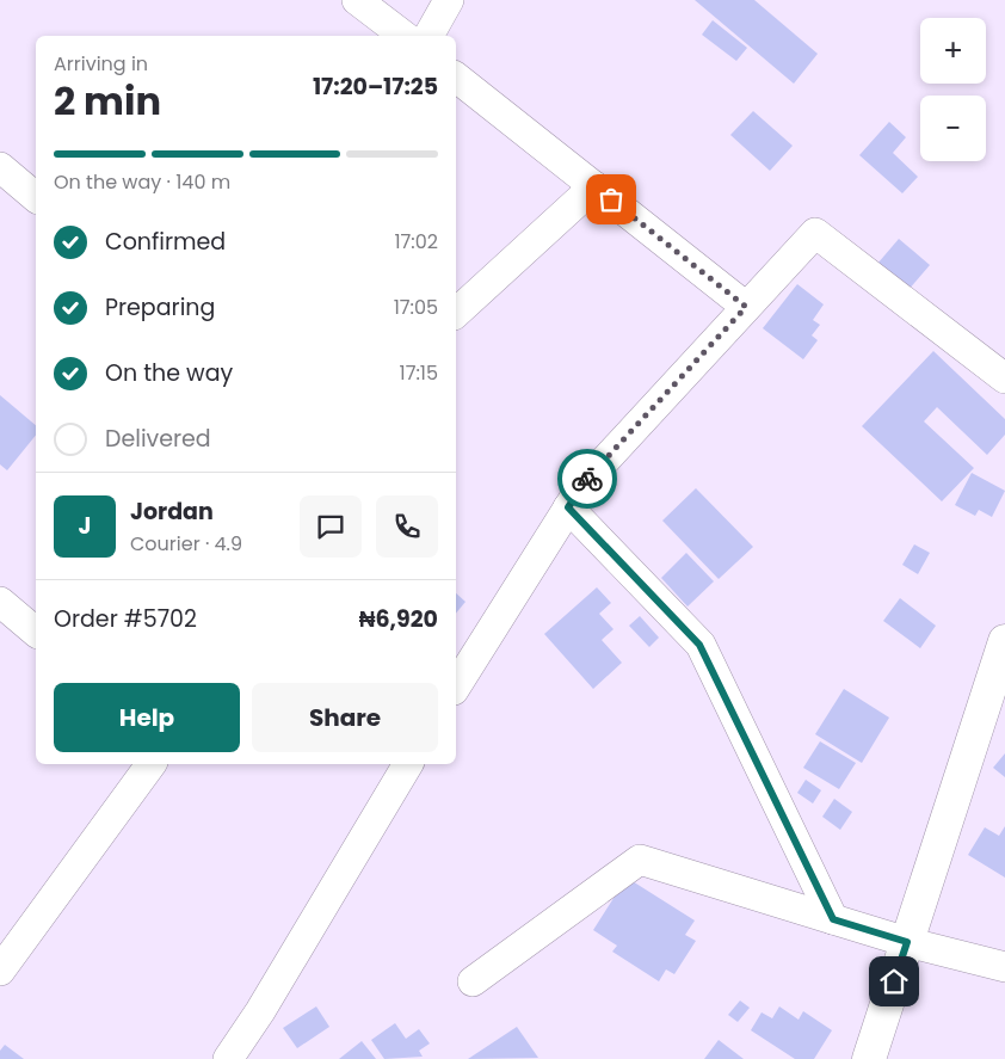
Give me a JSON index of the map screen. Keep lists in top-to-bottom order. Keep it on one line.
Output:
{"page":{"map_buttons":["+","−"],"heading":["2 min","Arriving in","17:20–17:25"],"panel":["Jordan","Courier · 4.9","Order #5702","₦6,920"],"bar":"On the way · 140 m","list":[["Confirmed","17:02"],["Preparing","17:05"],["On the way","17:15"],"Delivered"],"round":"J","buttons":["Help","Share"]}}
